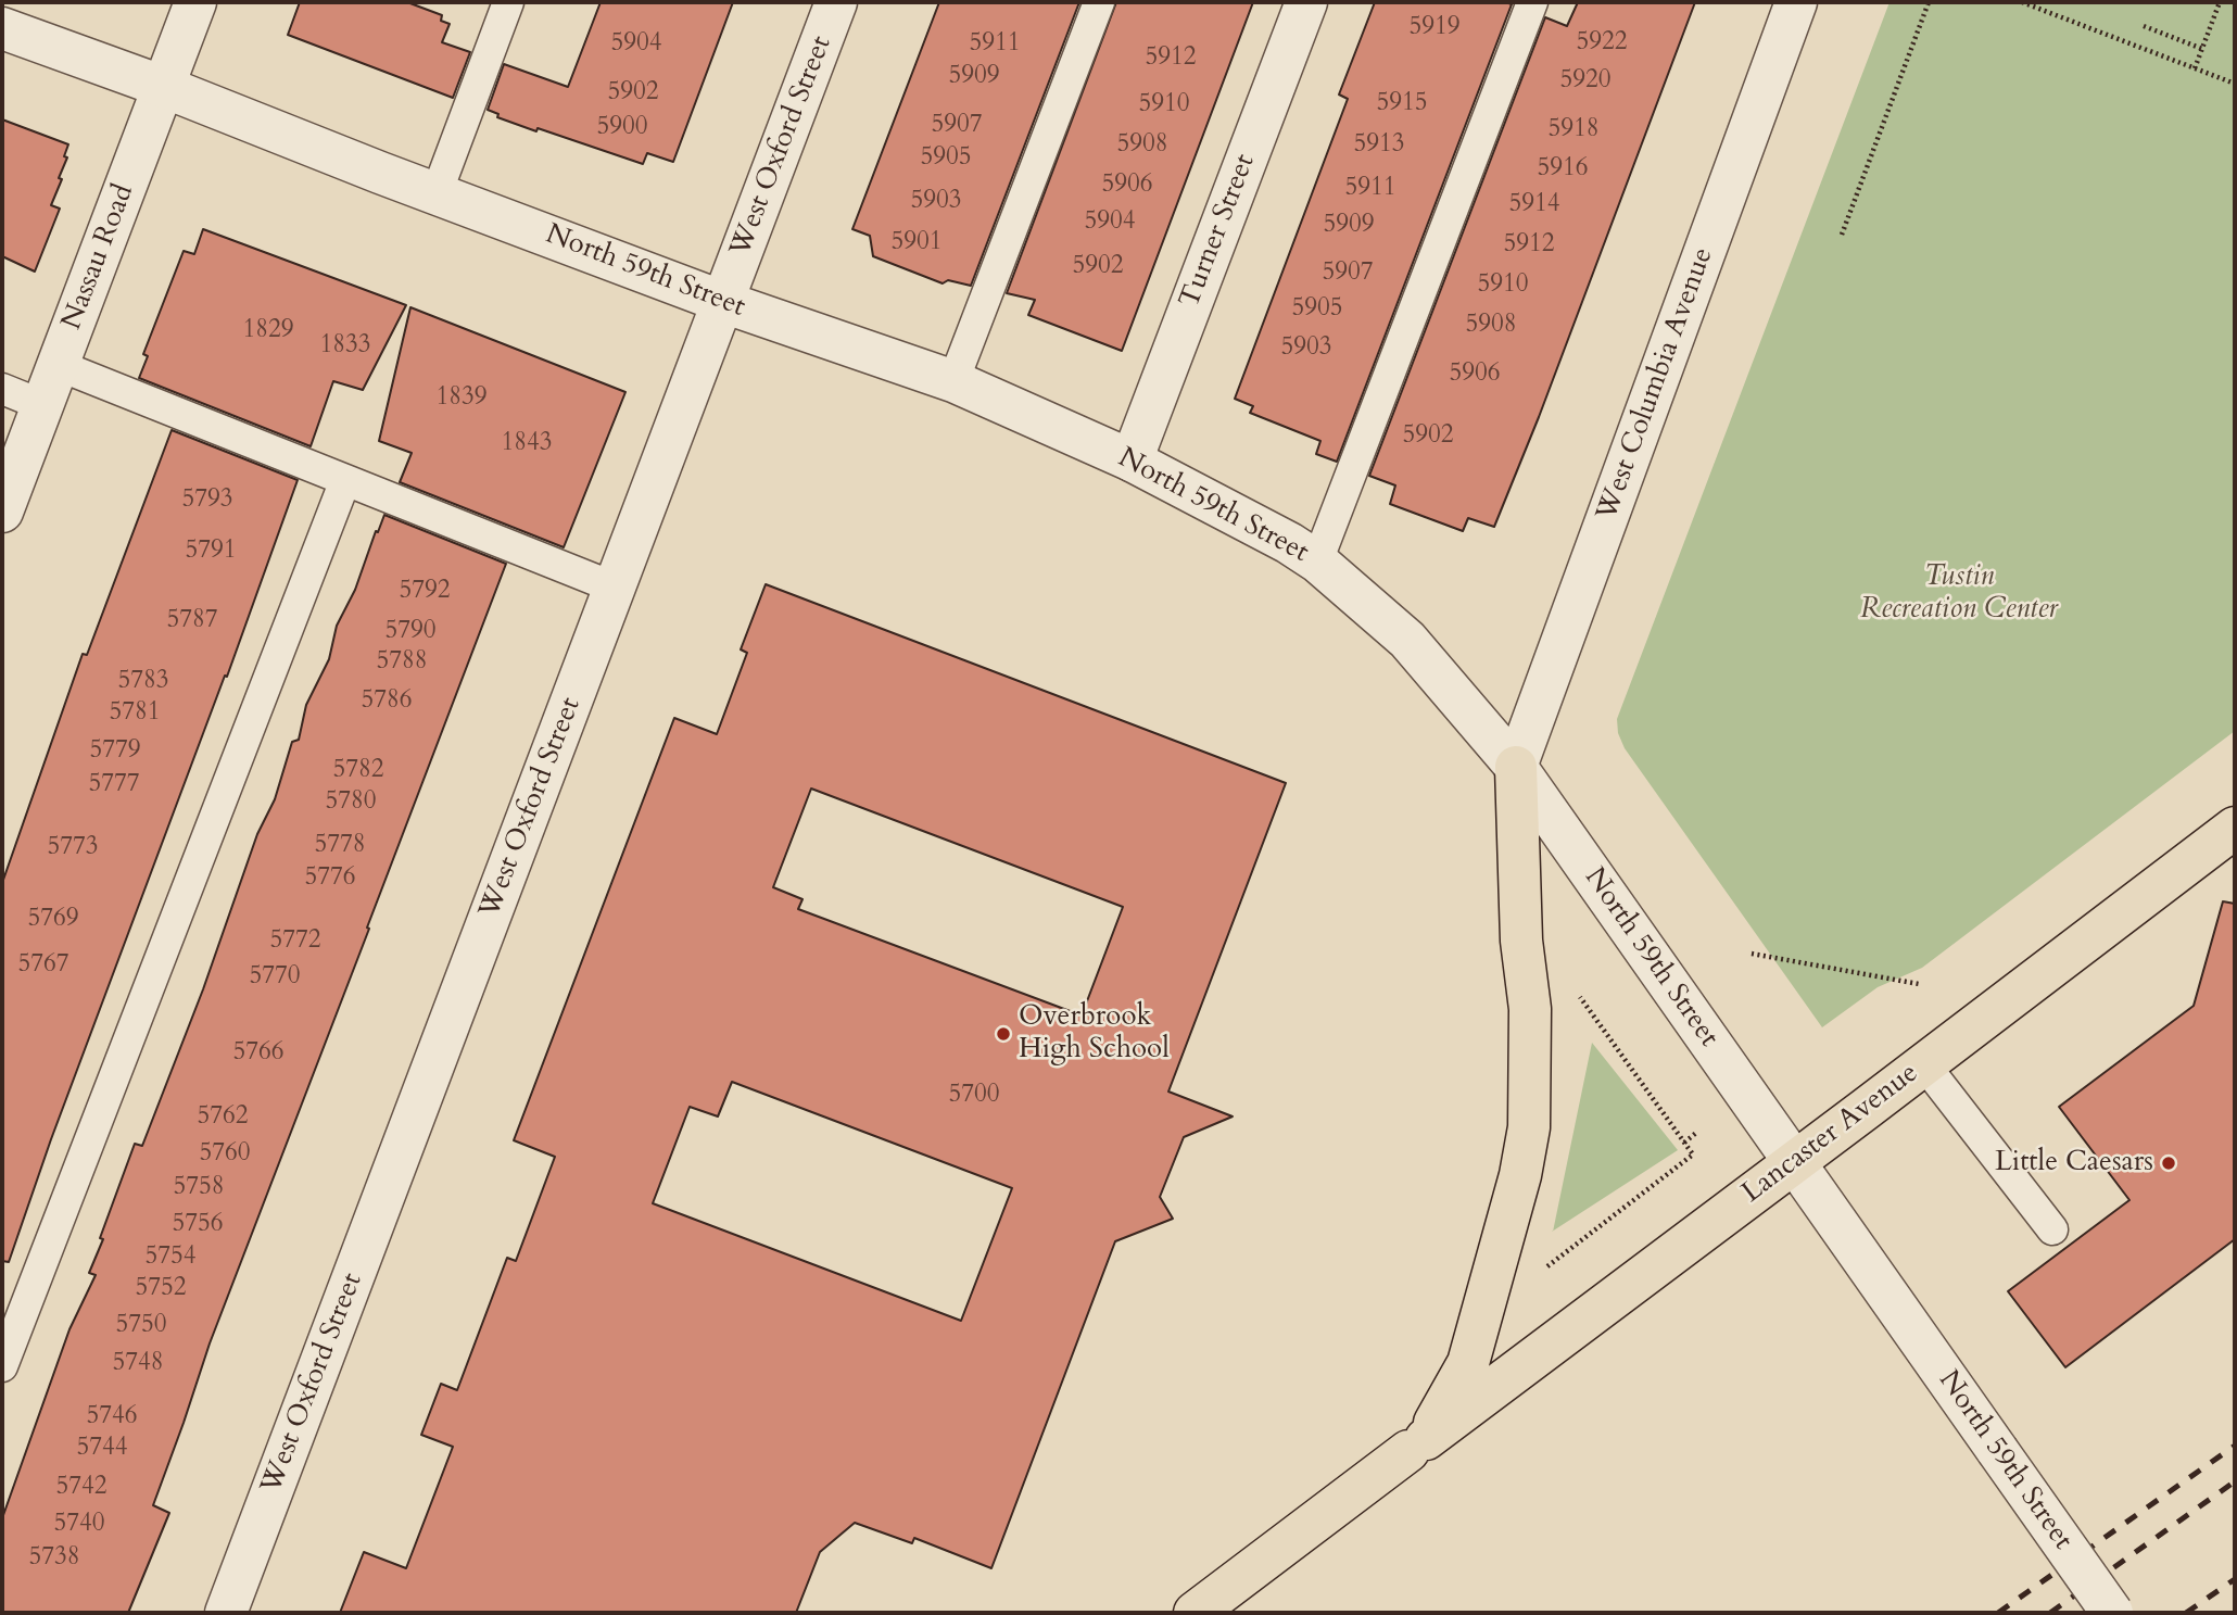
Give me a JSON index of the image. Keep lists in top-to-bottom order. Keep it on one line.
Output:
{"streets":{"highway":["Lancaster Avenue"],"street":["West Oxford Street","Turner Street","Nassau Road","North 59th Street","West Columbia Avenue"]},"crossings":[["West Oxford Street","North 59th Street"],["Turner Street","North 59th Street"],["Nassau Road","North 59th Street"],["North 59th Street","West Columbia Avenue"],["North 59th Street","Lancaster Avenue"]],"parks":["Tustin Recreation Center"],"places":["Overbrook High School","Little Caesars"],"house_numbers":["5919","5922","5904","5911","5912","5909","5920","5902","5915","5910","5907","5900","5918","5908","5913","5905","5916","5906","5911","5903","5914","5904","5909","5901","5912","5902","5907","5910","5905","5908","1829","1833","5903","5906","1839","5902","1843","5793","5791","5792","5787","5790","5788","5783","5786","5781","5779","5782","5777","5780","5778","5773","5776","5769","5772","5767","5770","5766","5700","5762","5760","5758","5756","5754","5752","5750","5748","5746","5744","5742","5740","5738"]}
